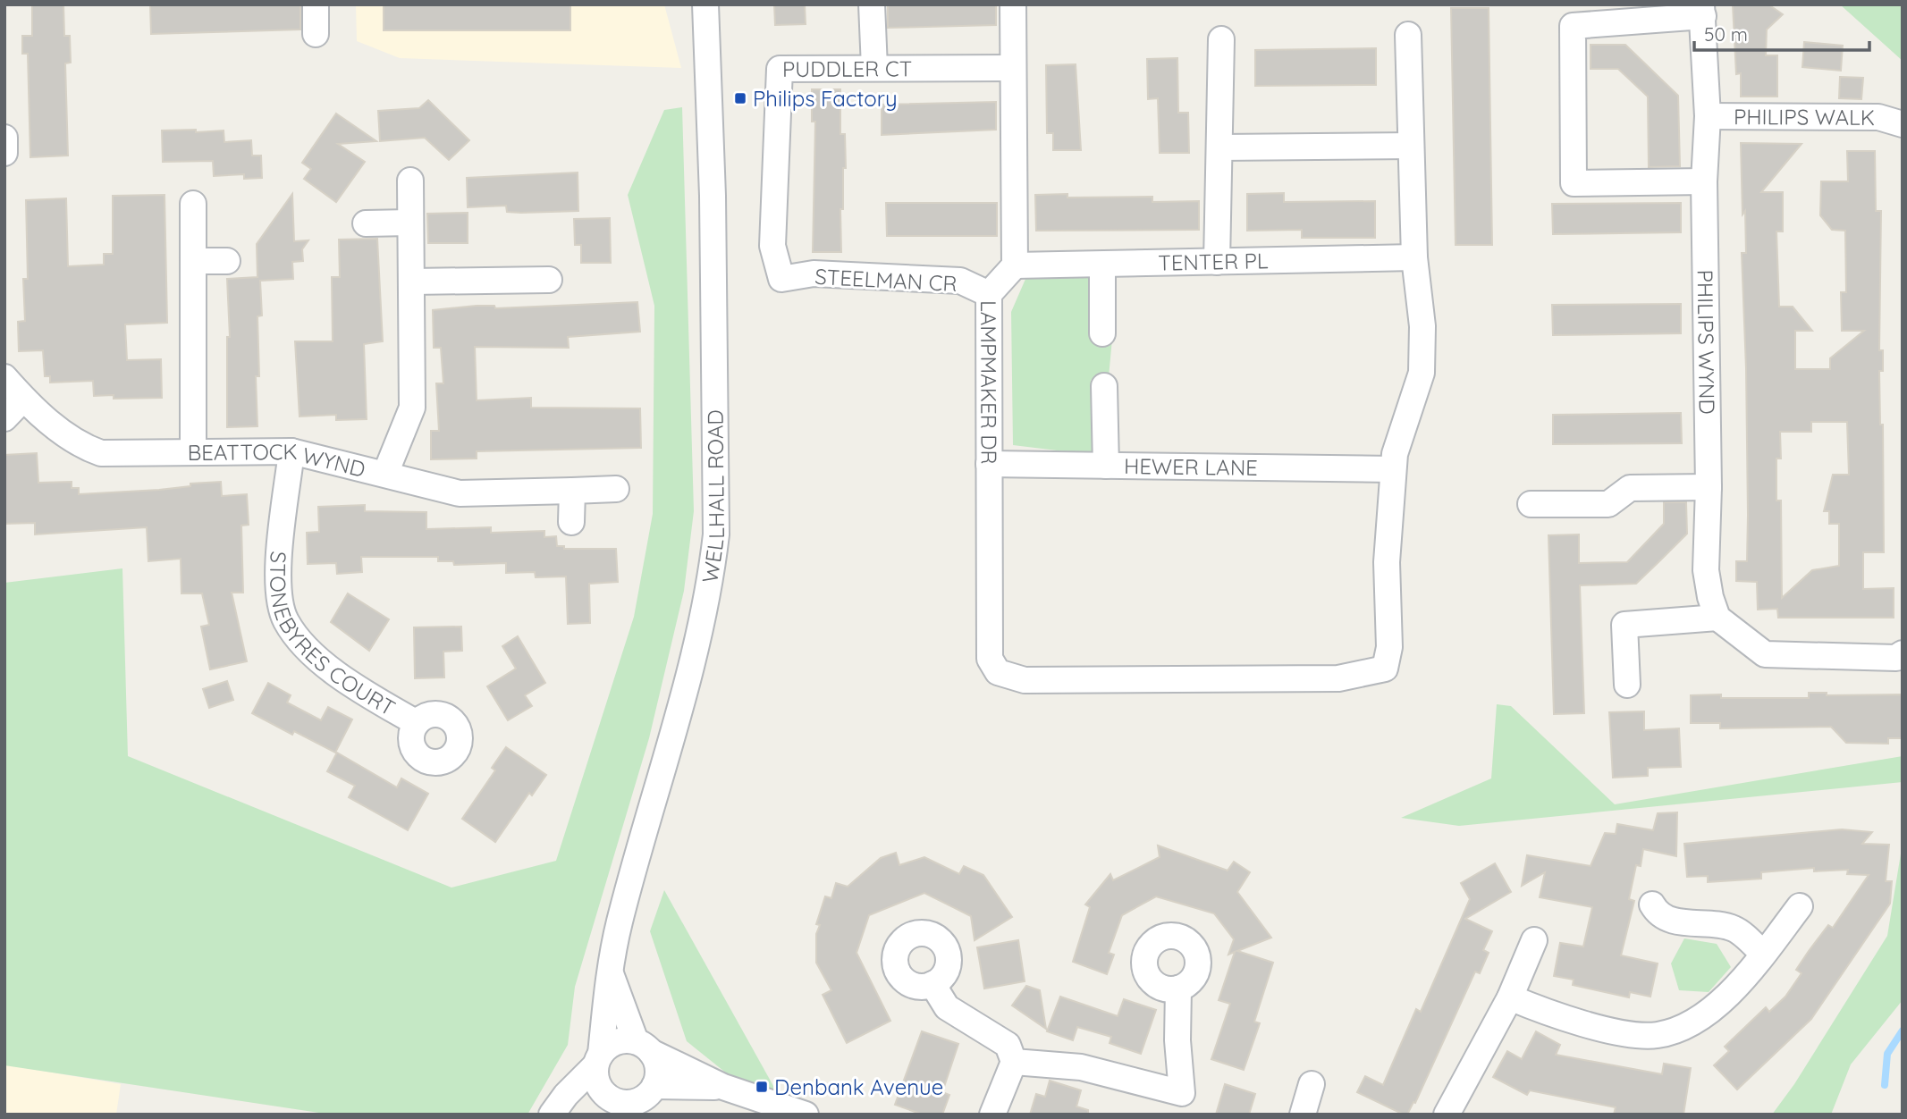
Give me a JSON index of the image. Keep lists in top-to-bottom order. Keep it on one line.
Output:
{"streets":{"street":["PUDDLER CT","PHILIPS WALK","TENTER PL","STEELMAN CR","PHILIPS WYND","LAMPMAKER DR","BEATTOCK WYND","HEWER LANE","WELLHALL ROAD","STONEBYRES COURT"]},"crossings":[["PUDDLER CT","STEELMAN CR"],["PHILIPS WALK","PHILIPS WYND"],["TENTER PL","LAMPMAKER DR"],["STEELMAN CR","LAMPMAKER DR"],["LAMPMAKER DR","HEWER LANE"],["BEATTOCK WYND","STONEBYRES COURT"]],"places":{"transit":["Philips Factory","Denbank Avenue"]},"scale_bar":"50 m"}
